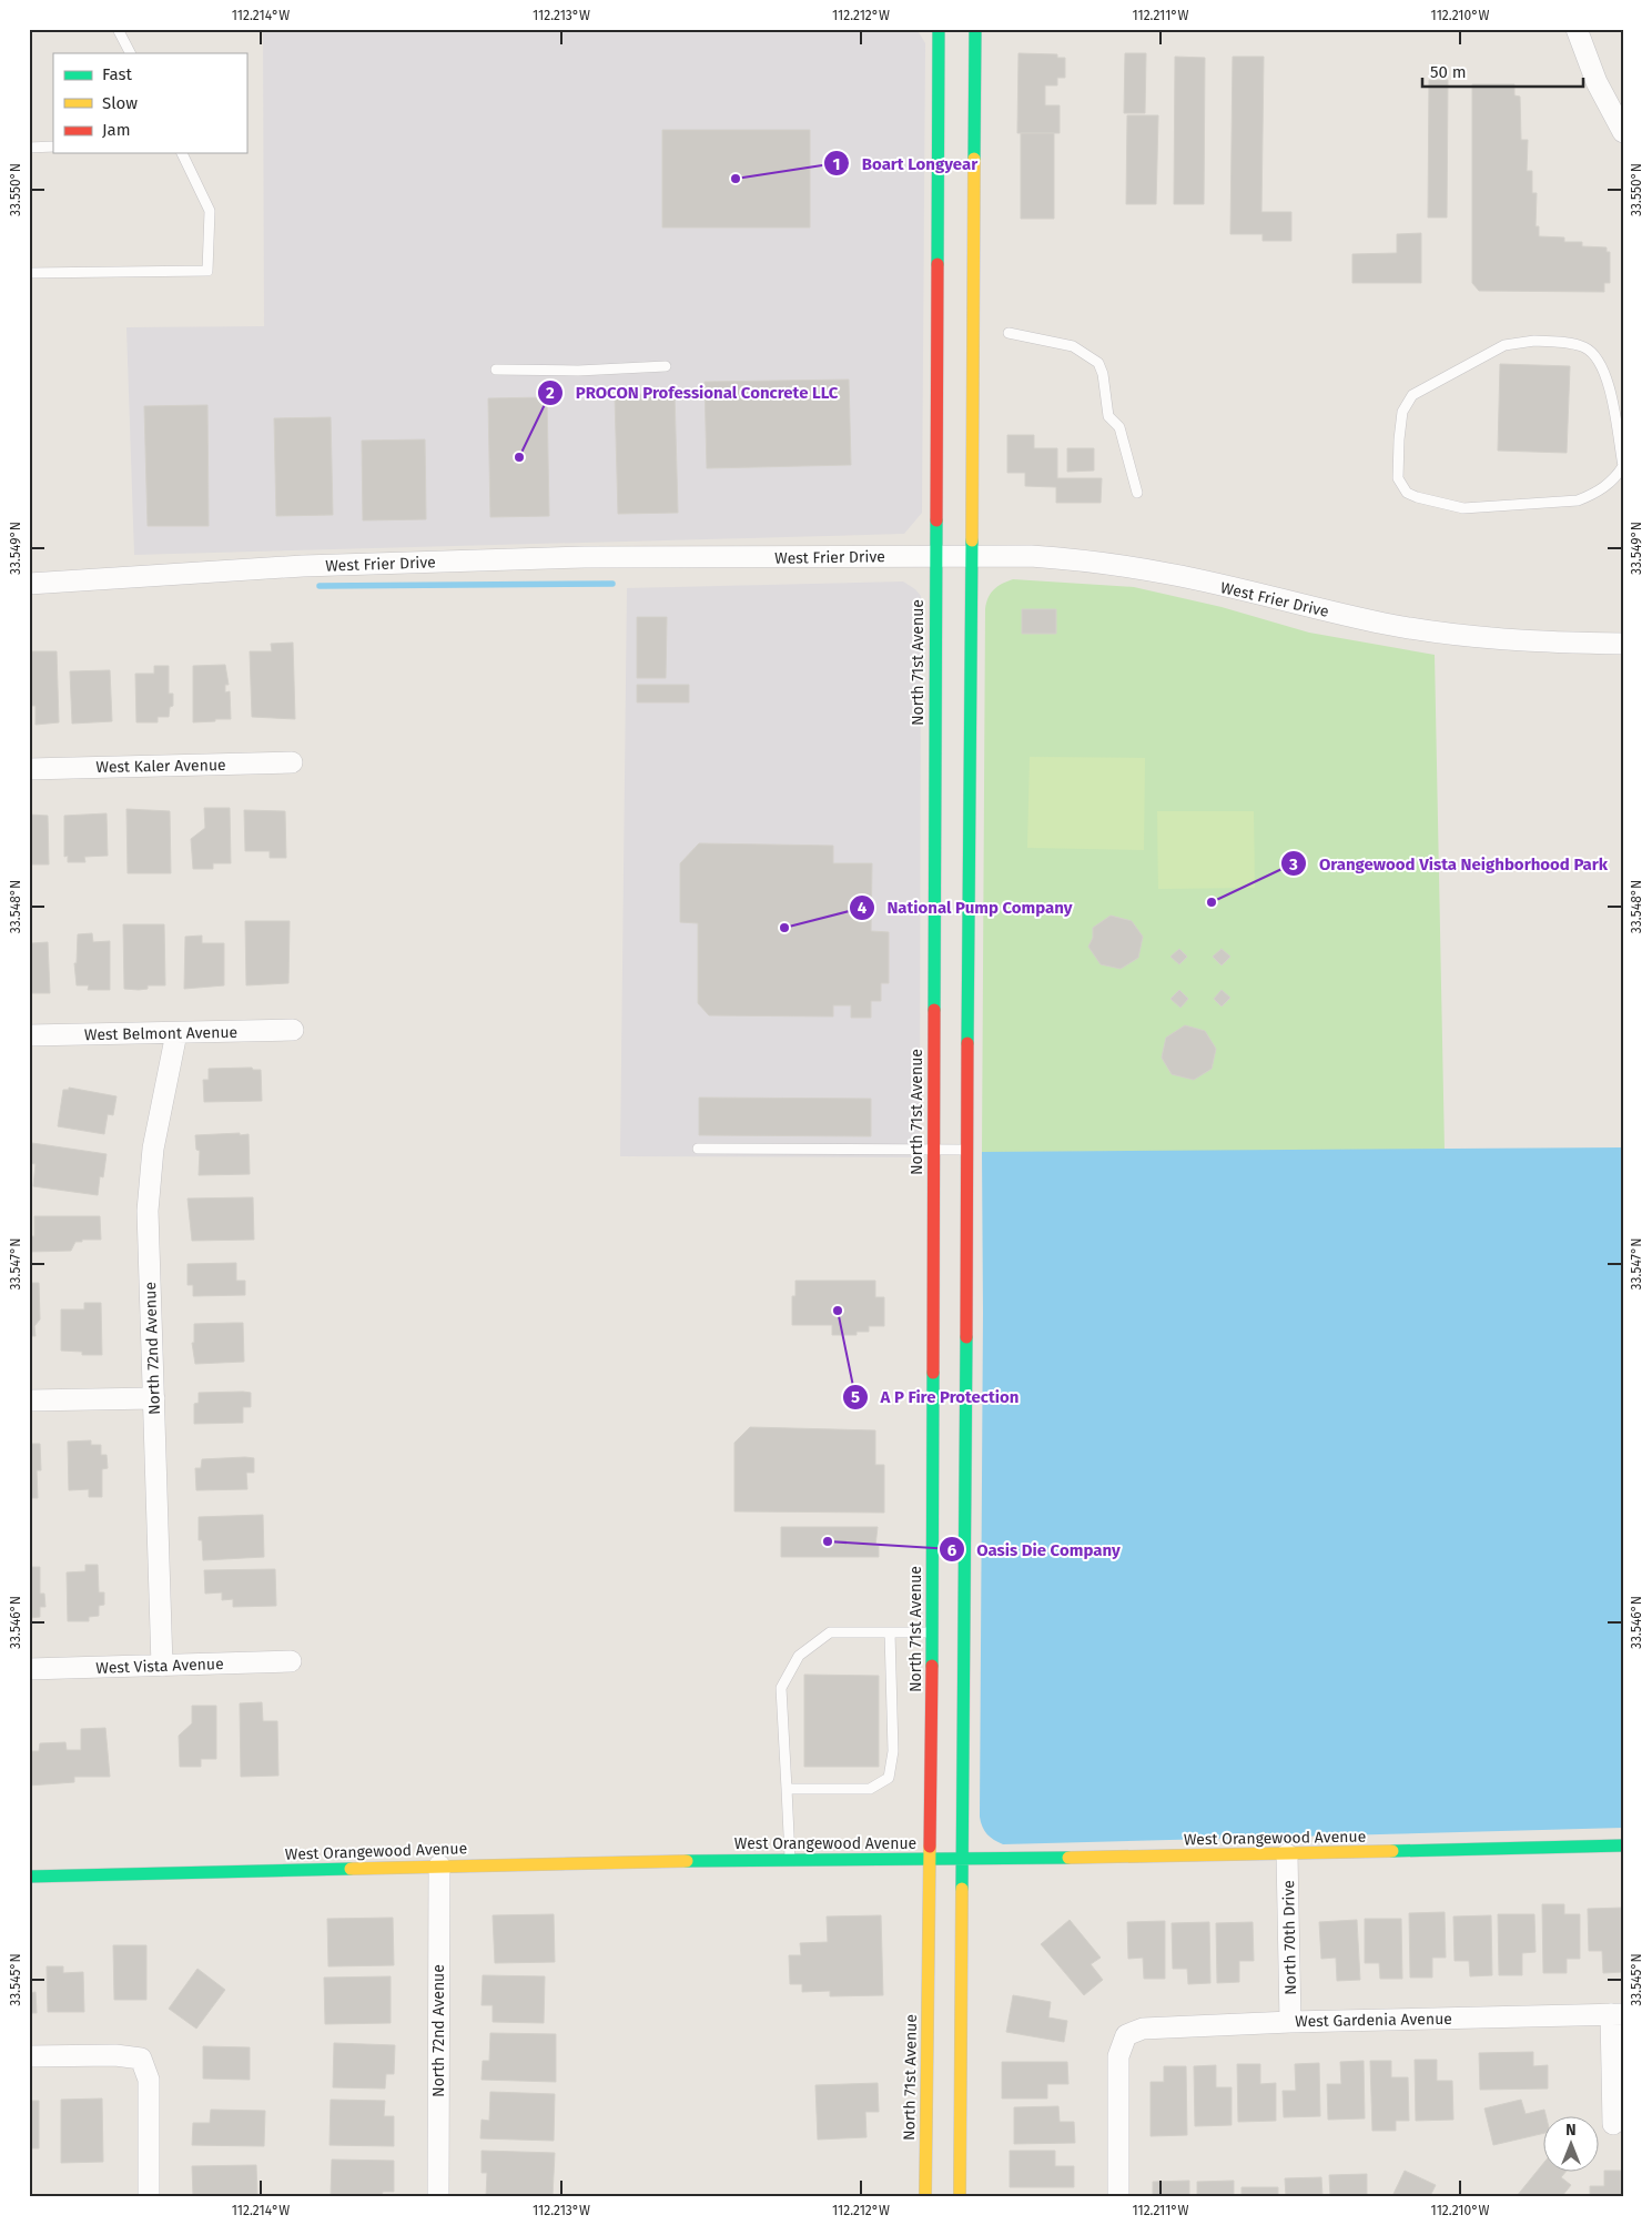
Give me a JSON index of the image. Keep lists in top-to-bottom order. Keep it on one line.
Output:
{"streets":{"street":["West Frier Drive","North 71st Avenue","West Kaler Avenue","West Belmont Avenue","North 72nd Avenue","West Vista Avenue","West Orangewood Avenue","North 70th Drive","West Gardenia Avenue"]},"crossings":[["West Frier Drive","North 71st Avenue"],["North 71st Avenue","West Orangewood Avenue"],["West Belmont Avenue","North 72nd Avenue"],["North 72nd Avenue","West Vista Avenue"],["North 72nd Avenue","West Orangewood Avenue"],["West Orangewood Avenue","North 70th Drive"],["North 70th Drive","West Gardenia Avenue"]],"places":["Boart Longyear","PROCON Professional Concrete LLC","Orangewood Vista Neighborhood Park","National Pump Company","A P Fire Protection","Oasis Die Company"],"legend":["Fast","Slow","Jam"],"scale_bar":"50 m","north":"top","coordinates":["112.214°W","112.213°W","112.212°W","112.211°W","112.210°W","33.550°N","33.549°N","33.548°N","33.547°N","33.546°N","33.545°N"]}
